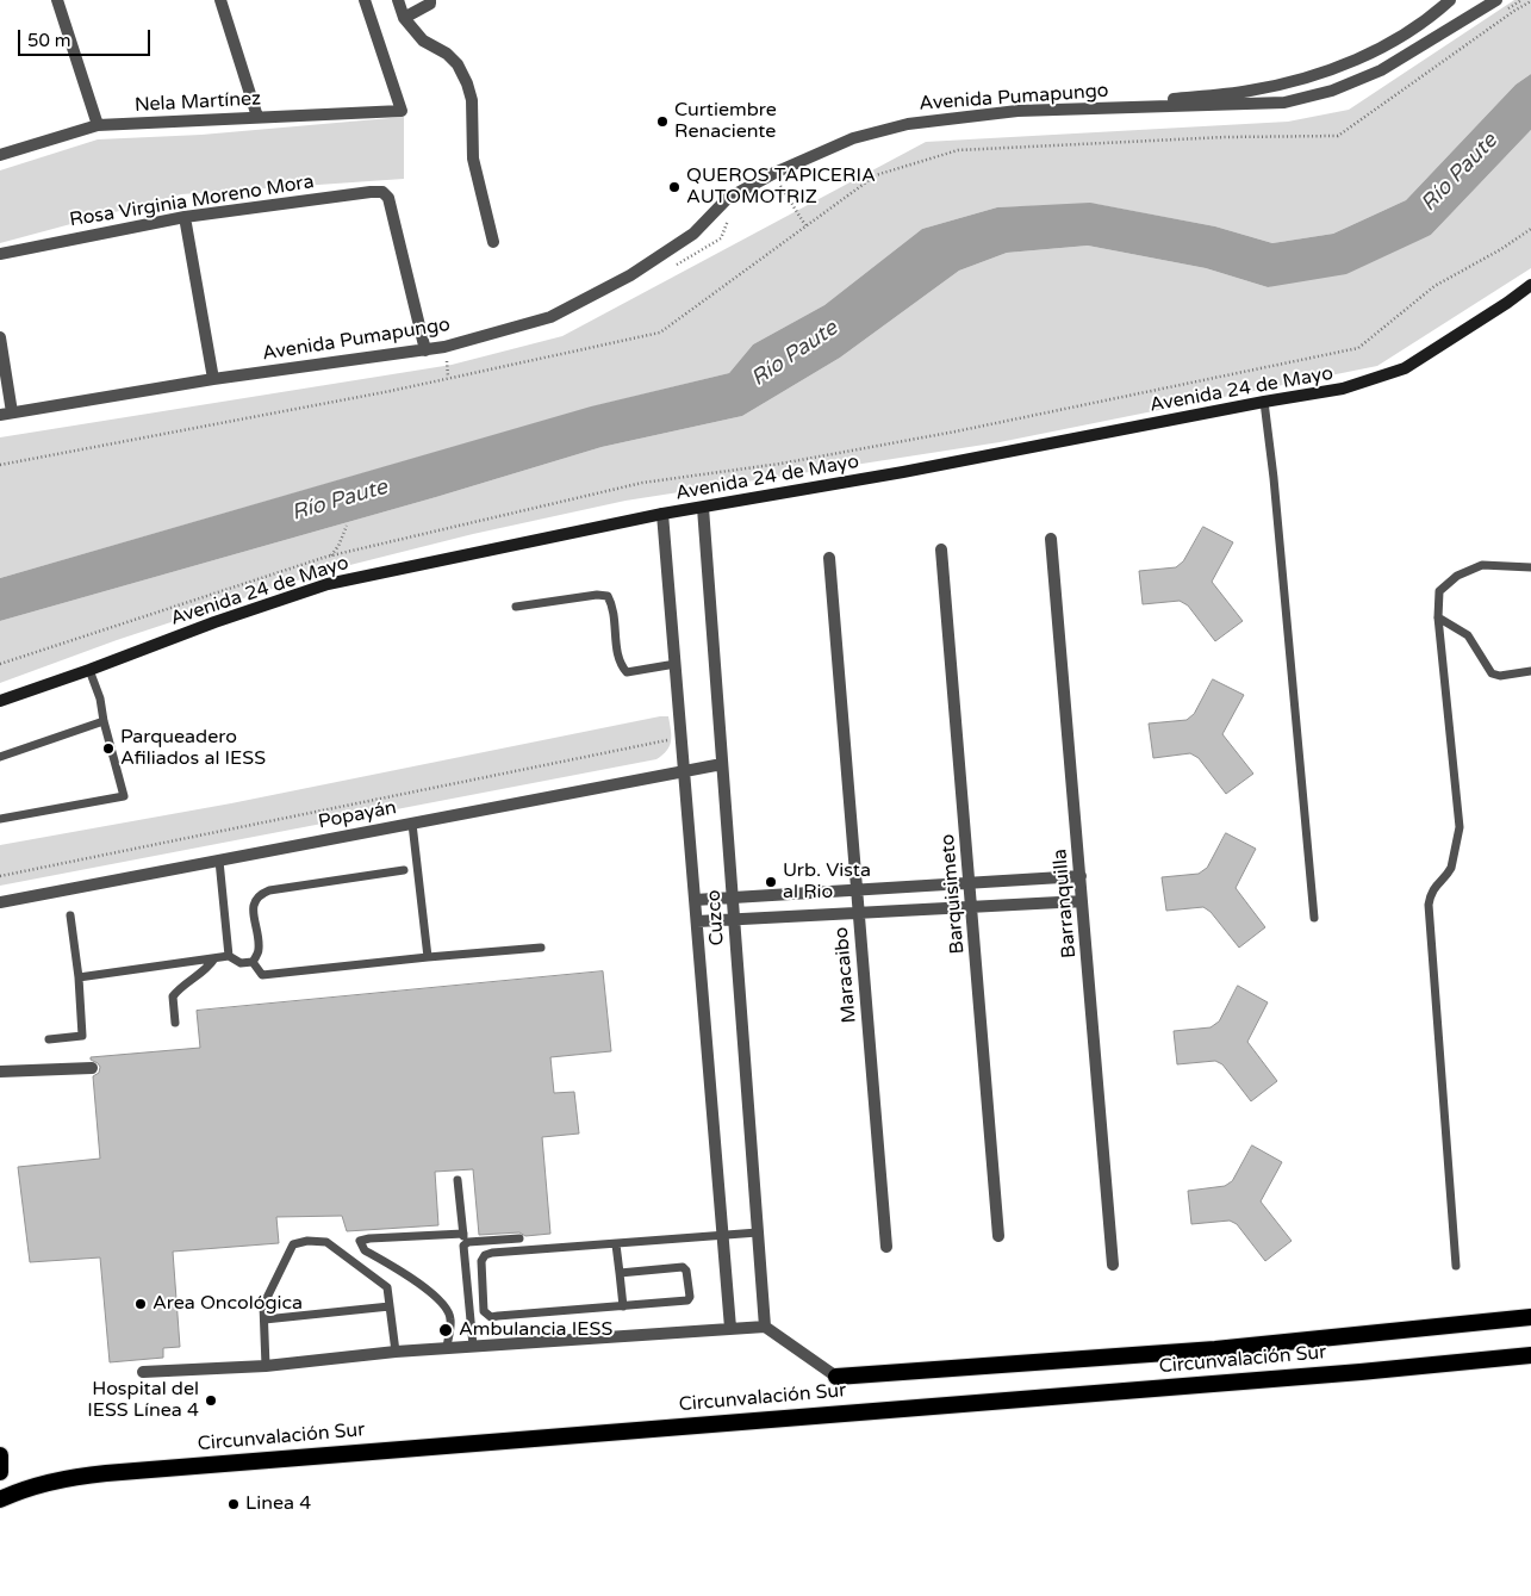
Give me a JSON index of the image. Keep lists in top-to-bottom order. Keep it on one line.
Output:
{"streets":{"highway":["Circunvalación Sur"],"main road":["Avenida 24 de Mayo"],"street":["Avenida Pumapungo","Nela Martínez","Rosa Virginia Moreno Mora","Popayán","Barquisimeto","Barranquilla","Cuzco","Maracaibo"]},"crossings":[["Avenida Pumapungo","Rosa Virginia Moreno Mora"],["Avenida 24 de Mayo","Cuzco"],["Popayán","Cuzco"]],"water":["Río Paute"],"places":["Curtiembre Renaciente","QUEROS TAPICERIA AUTOMOTRIZ","Parqueadero Afiliados al IESS","Urb. Vista al Rio","Area Oncológica","Ambulancia IESS","Hospital del IESS Línea 4","Linea 4"],"scale_bar":"50 m"}
